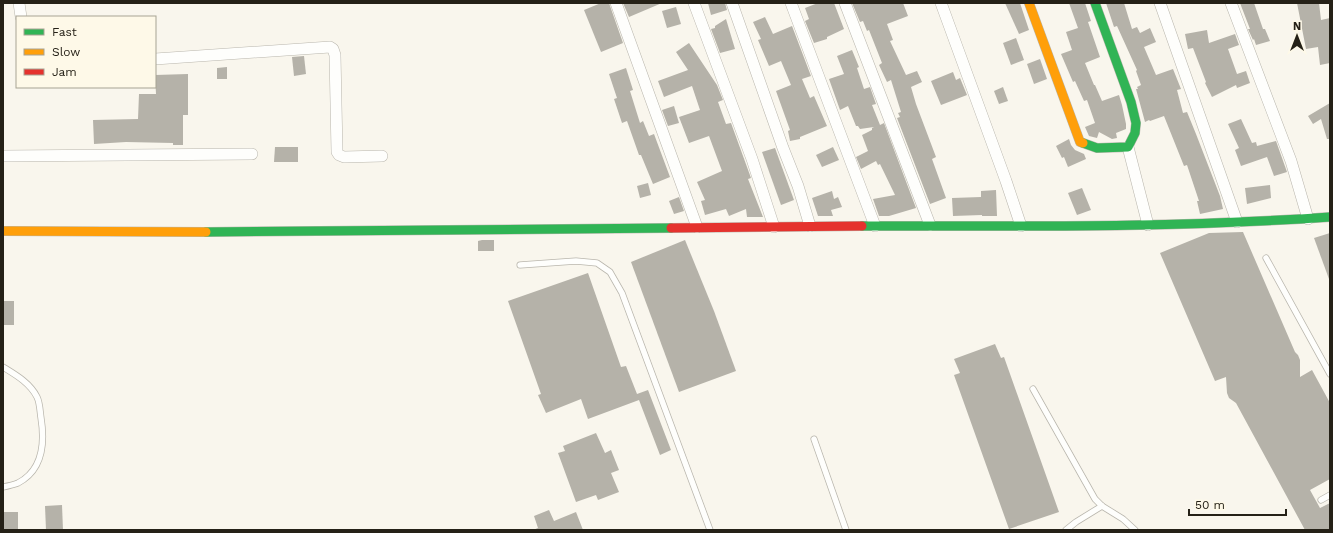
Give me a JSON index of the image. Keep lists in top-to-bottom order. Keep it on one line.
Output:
{"legend":["Fast","Slow","Jam"],"scale_bar":"50 m","north":"top"}
